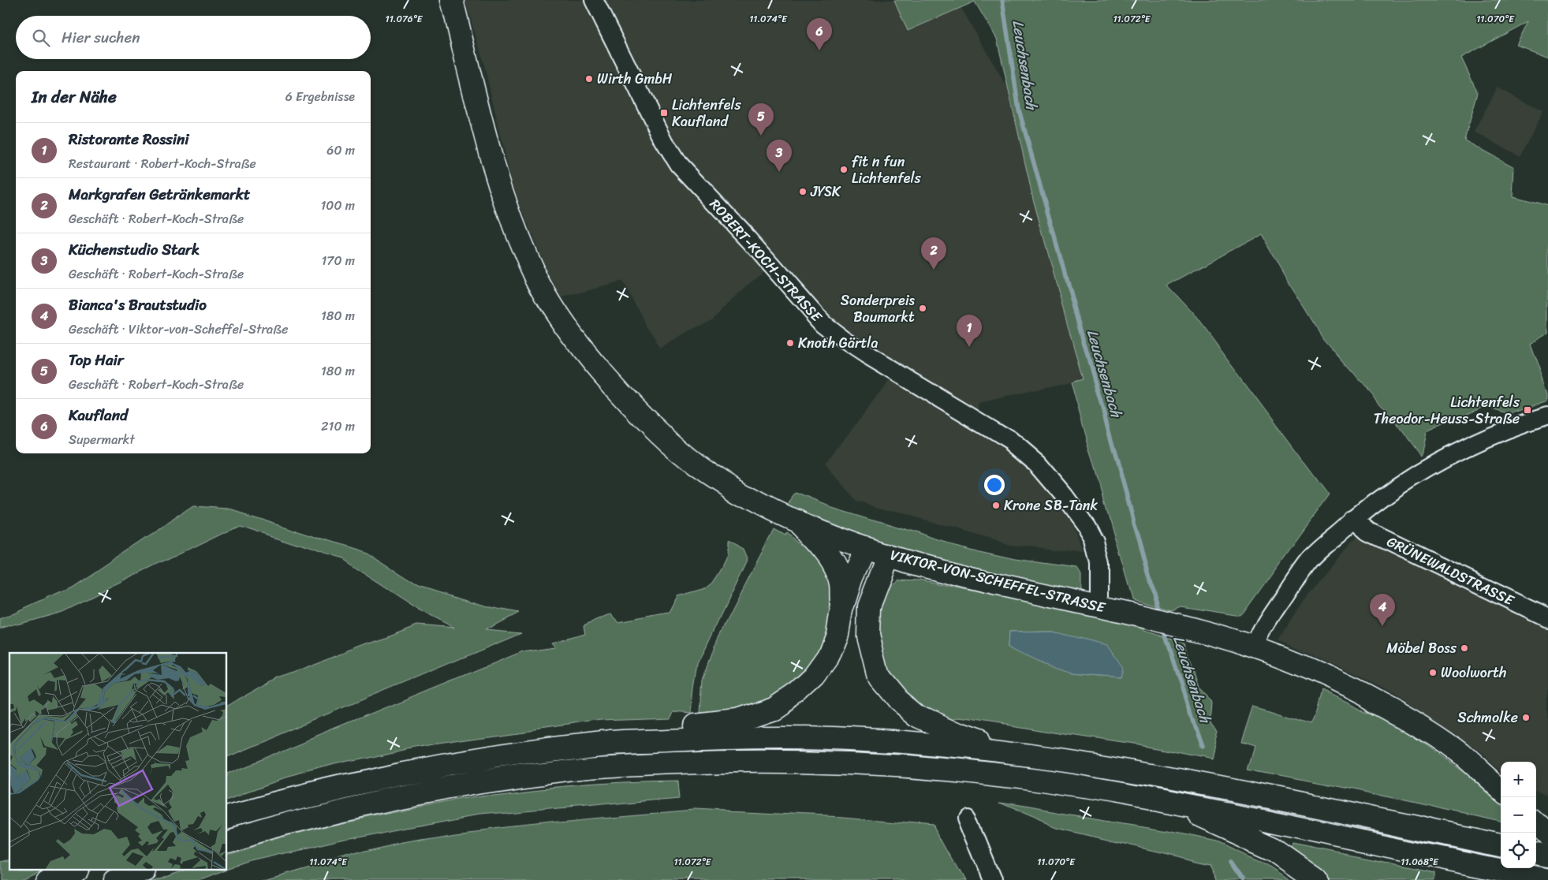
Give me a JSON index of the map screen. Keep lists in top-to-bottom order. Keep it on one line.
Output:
{"streets":{"main road":["VIKTOR-VON-SCHEFFEL-STRASSE"],"street":["ROBERT-KOCH-STRASSE","GRÜNEWALDSTRASSE"]},"crossings":[["ROBERT-KOCH-STRASSE","VIKTOR-VON-SCHEFFEL-STRASSE"]],"water":["Leuchsenbach"],"places":{"other":["Wirth GmbH","fit n fun Lichtenfels","JYSK","Sonderpreis Baumarkt","Knoth Gärtla","Krone SB-Tank","Möbel Boss","Woolworth","Schmolke"],"transit":["Lichtenfels Kaufland","Lichtenfels Theodor-Heuss-Straße"]},"page":{"search":"Hier suchen","pins":["6","5","3","2","1","4"],"heading":["In der Nähe","6 Ergebnisse"],"list":[{"mark":"1","name":"Ristorante Rossini","note":"Restaurant · Robert-Koch-Straße","value":"60 m"},{"mark":"2","name":"Markgrafen Getränkemarkt","note":"Geschäft · Robert-Koch-Straße","value":"100 m"},{"mark":"3","name":"Küchenstudio Stark","note":"Geschäft · Robert-Koch-Straße","value":"170 m"},{"mark":"4","name":"Bianca's Brautstudio","note":"Geschäft · Viktor-von-Scheffel-Straße","value":"180 m"},{"mark":"5","name":"Top Hair","note":"Geschäft · Robert-Koch-Straße","value":"180 m"},{"mark":"6","name":"Kaufland","note":"Supermarkt","value":"210 m"}],"map_buttons":["+","−"]},"coordinates":["11.076°E","11.074°E","11.072°E","11.070°E","11.068°E"]}
